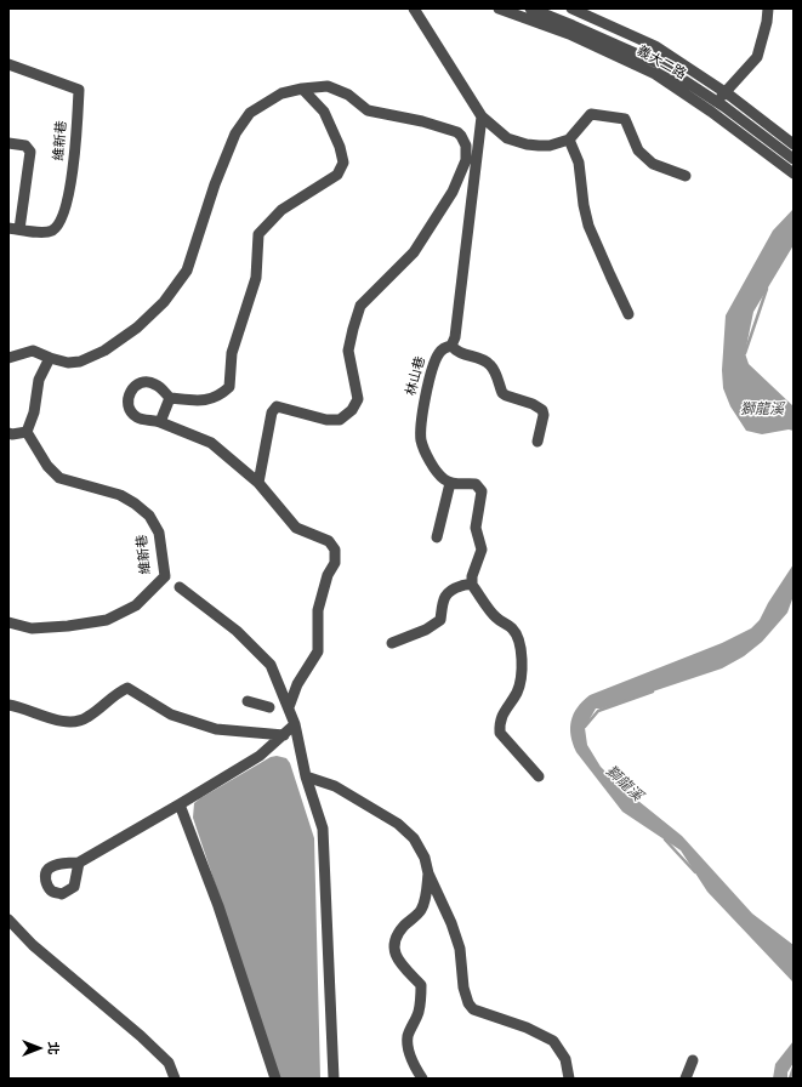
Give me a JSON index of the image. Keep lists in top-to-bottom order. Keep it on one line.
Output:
{"streets":{"street":["義大二路","維新巷","林山巷"]},"water":["獅龍溪"],"north":"right"}
